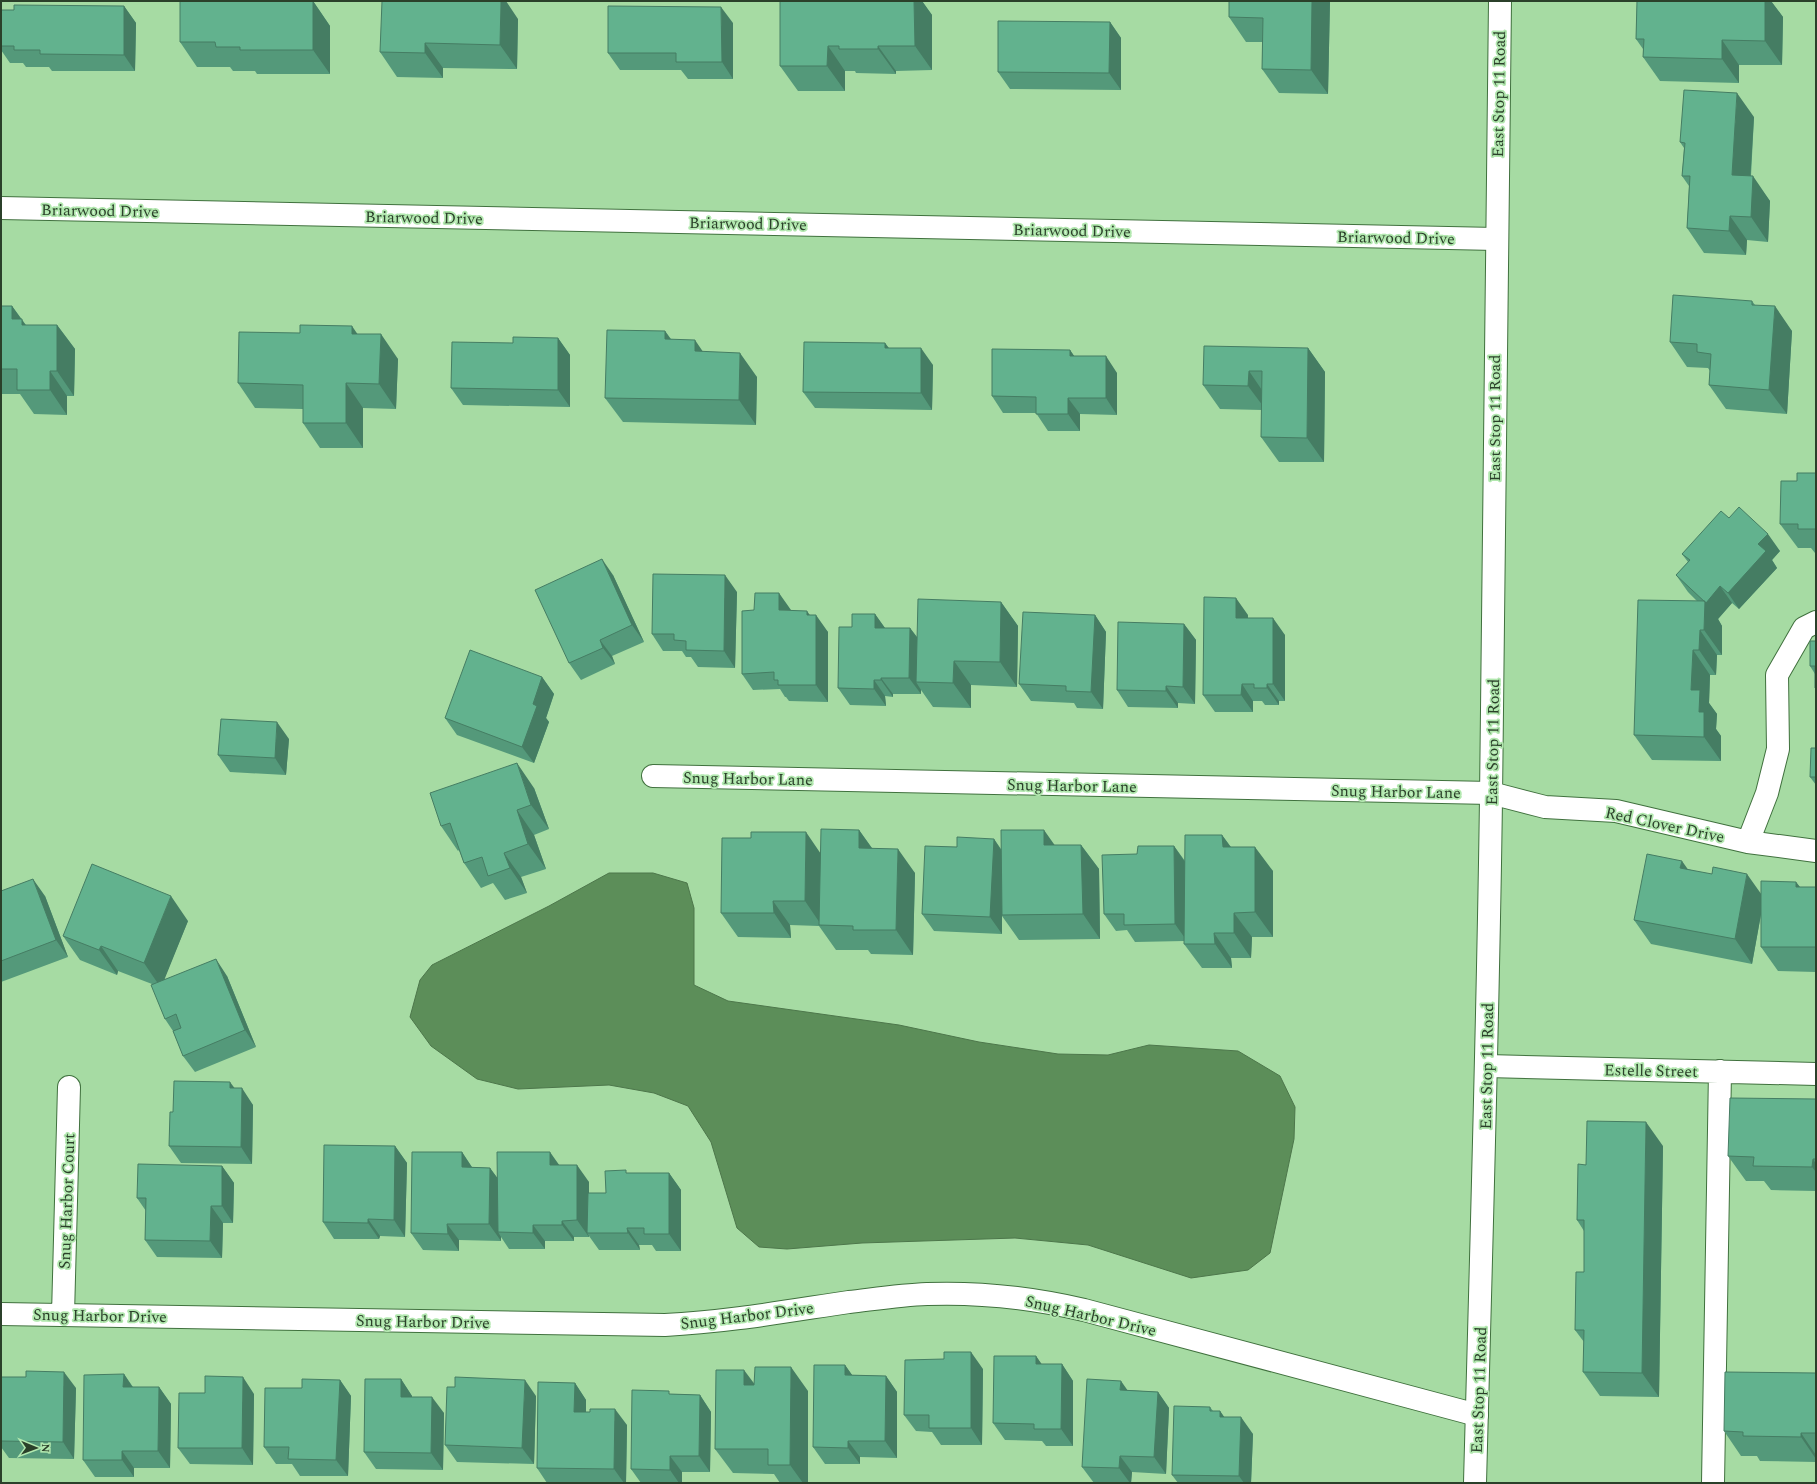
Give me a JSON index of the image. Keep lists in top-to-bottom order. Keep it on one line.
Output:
{"streets":{"street":["East Stop 11 Road","Briarwood Drive","Snug Harbor Lane","Red Clover Drive","Estelle Street","Snug Harbor Court","Snug Harbor Drive"]},"crossings":[["East Stop 11 Road","Briarwood Drive"],["East Stop 11 Road","Snug Harbor Lane"],["East Stop 11 Road","Red Clover Drive"],["East Stop 11 Road","Estelle Street"],["East Stop 11 Road","Snug Harbor Drive"],["Snug Harbor Lane","Red Clover Drive"],["Snug Harbor Court","Snug Harbor Drive"]],"north":"right"}
